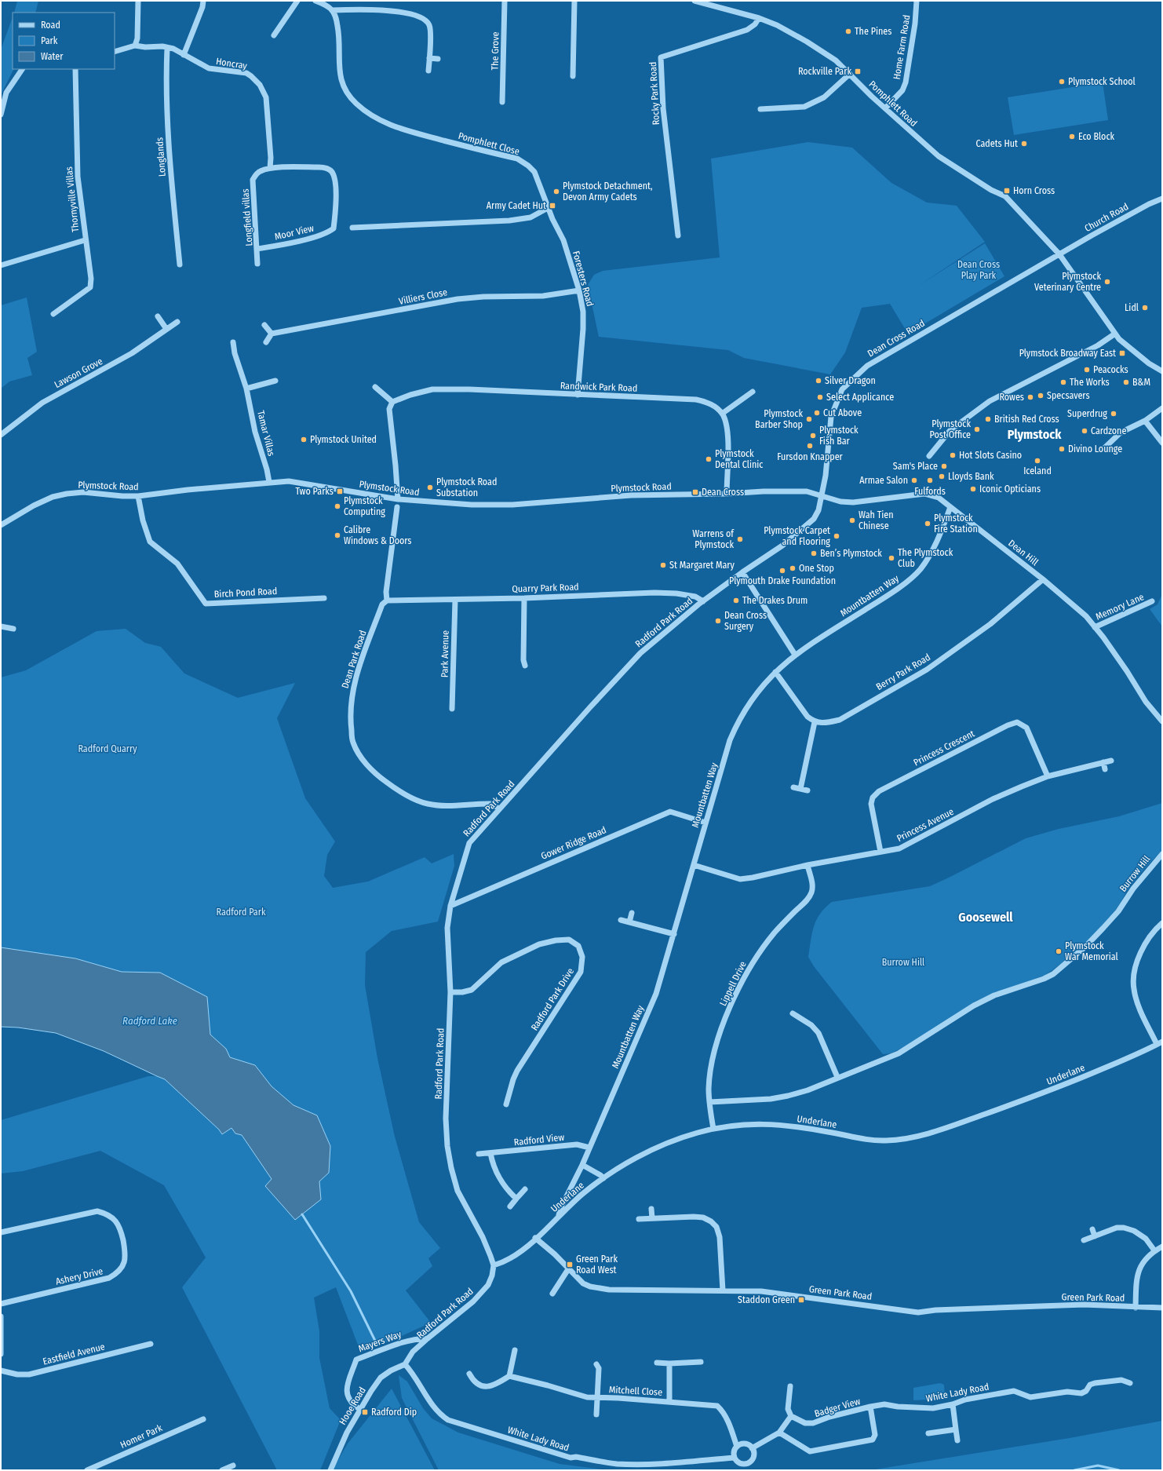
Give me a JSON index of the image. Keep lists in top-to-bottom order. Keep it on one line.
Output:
{"streets":{"street":["Home Farm Road","The Grove","Honcray","Rocky Park Road","Pomphlett Road","Pomphlett Close","Longlands","Thornyville Villas","Longfield villas","Church Road","Moor View","Foresters Road","Villiers Close","Dean Cross Road","Lawson Grove","Randwick Park Road","Tamar Villas","Plymstock Road","Dean Hill","Quarry Park Road","Birch Pond Road","Mountbatten Way","Memory Lane","Radford Park Road","Park Avenue","Dean Park Road","Berry Park Road","Princess Crescent","Princess Avenue","Gower Ridge Road","Burrow Hill","Lippell Drive","Radford Park Drive","Underlane","Radford View","Ashery Drive","Green Park Road","Mayers Way","Eastfield Avenue","Mitchell Close","White Lady Road","Hooe Road","Badger View","Homer Park"]},"crossings":[["Home Farm Road","Pomphlett Road"],["Honcray","Longlands"],["Honcray","Longfield villas"],["Rocky Park Road","Pomphlett Road"],["Pomphlett Road","Church Road"],["Pomphlett Road","Dean Cross Road"],["Pomphlett Close","Foresters Road"],["Longfield villas","Moor View"],["Church Road","Dean Cross Road"],["Foresters Road","Villiers Close"],["Foresters Road","Randwick Park Road"],["Dean Cross Road","Plymstock Road"],["Dean Cross Road","Dean Hill"],["Dean Cross Road","Radford Park Road"],["Tamar Villas","Plymstock Road"],["Plymstock Road","Dean Hill"],["Plymstock Road","Birch Pond Road"],["Plymstock Road","Radford Park Road"],["Dean Hill","Mountbatten Way"],["Dean Hill","Memory Lane"],["Dean Hill","Radford Park Road"],["Dean Hill","Berry Park Road"],["Quarry Park Road","Radford Park Road"],["Quarry Park Road","Park Avenue"],["Quarry Park Road","Dean Park Road"],["Mountbatten Way","Princess Avenue"],["Mountbatten Way","Gower Ridge Road"],["Mountbatten Way","Underlane"],["Mountbatten Way","Radford View"],["Radford Park Road","Dean Park Road"],["Radford Park Road","Gower Ridge Road"],["Radford Park Road","Radford Park Drive"],["Radford Park Road","Underlane"],["Radford Park Road","Mayers Way"],["Radford Park Road","White Lady Road"],["Radford Park Road","Hooe Road"],["Princess Crescent","Princess Avenue"],["Princess Avenue","Lippell Drive"],["Burrow Hill","Lippell Drive"],["Lippell Drive","Underlane"],["Underlane","Green Park Road"],["Mayers Way","Hooe Road"],["Mitchell Close","White Lady Road"],["White Lady Road","Hooe Road"],["White Lady Road","Badger View"]],"districts":["Plymstock","Goosewell"],"water":["Radford Lake"],"parks":["Dean Cross Play Park","Radford Quarry","Radford Park","Burrow Hill"],"places":{"other":["The Pines","Plymstock School","Eco Block","Cadets Hut","Plymstock Detachment, Devon Army Cadets","Plymstock Veterinary Centre","Lidl","Peacocks","Silver Dragon","The Works","B&M","Specsavers","Select Applicance","Rowes","Cut Above","Superdrug","Plymstock Barber Shop","British Red Cross","Plymstock Post Office","Cardzone","Plymstock Fish Bar","Plymstock United","Fursdon Knapper","Divino Lounge","Hot Slots Casino","Plymstock Dental Clinic","Iceland","Sam's Place","Lloyds Bank","Armae Salon","Fulfords","Plymstock Road Substation","Iconic Opticians","Plymstock Computing","Wah Tien Chinese","Plymstock Fire Station","Calibre Windows & Doors","Plymstock Carpet and Flooring","Warrens of Plymstock","Ben’s Plymstock","The Plymstock Club","St Margaret Mary","One Stop","Plymouth Drake Foundation","The Drakes Drum","Dean Cross Surgery","Plymstock War Memorial"],"transit":["Rockville Park","Horn Cross","Army Cadet Hut","Plymstock Broadway East","Two Parks","Dean Cross","Green Park Road West","Staddon Green","Radford Dip"]},"legend":["Road","Park","Water"]}
